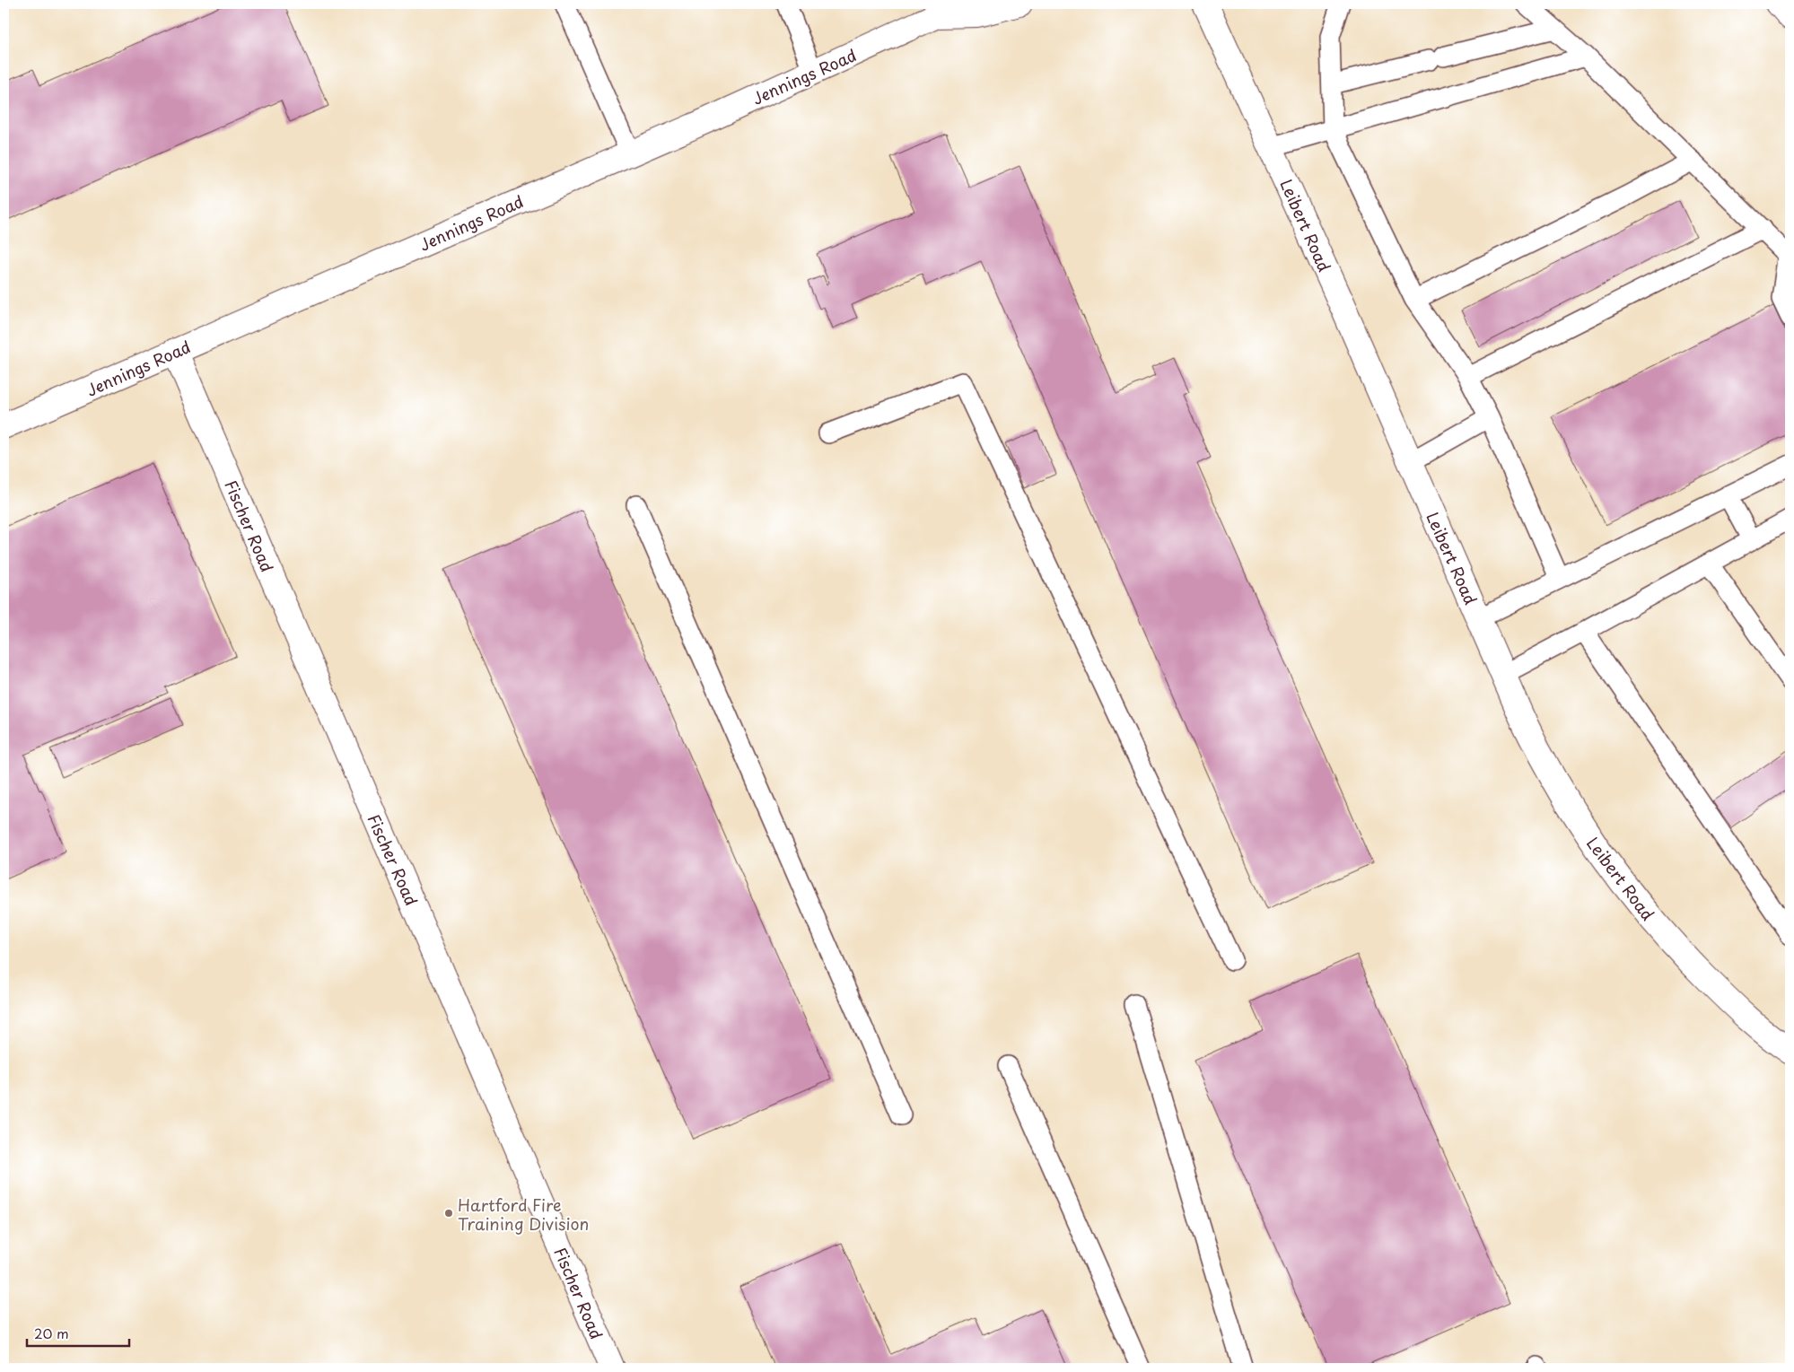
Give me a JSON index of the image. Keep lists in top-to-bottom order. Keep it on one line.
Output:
{"streets":{"main road":["Jennings Road","Leibert Road","Fischer Road"]},"crossings":[["Jennings Road","Fischer Road"]],"places":["Hartford Fire Training Division"],"scale_bar":"20 m"}
